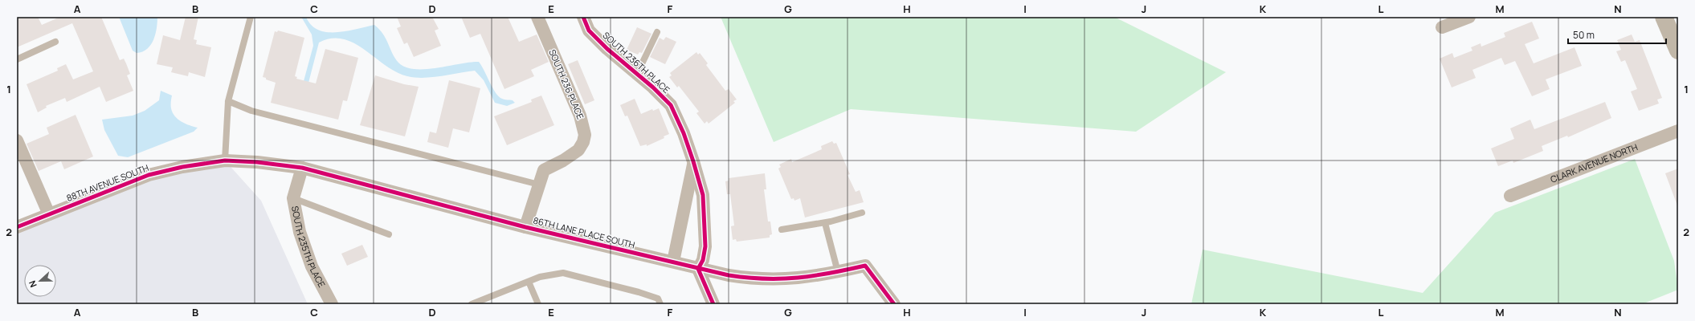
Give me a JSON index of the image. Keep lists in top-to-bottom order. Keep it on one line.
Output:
{"streets":{"street":["SOUTH 236TH PLACE","SOUTH 236 PLACE","CLARK AVENUE NORTH","88TH AVENUE SOUTH","86TH LANE PLACE SOUTH","SOUTH 235TH PLACE"]},"crossings":[["SOUTH 236TH PLACE","86TH LANE PLACE SOUTH"],["SOUTH 236 PLACE","86TH LANE PLACE SOUTH"],["88TH AVENUE SOUTH","86TH LANE PLACE SOUTH"],["88TH AVENUE SOUTH","SOUTH 235TH PLACE"],["86TH LANE PLACE SOUTH","SOUTH 235TH PLACE"]],"scale_bar":"50 m","north":"left","grid":{"columns":["A","B","C","D","E","F","G","H","I","J","K","L","M","N"],"rows":["1","2"]}}
